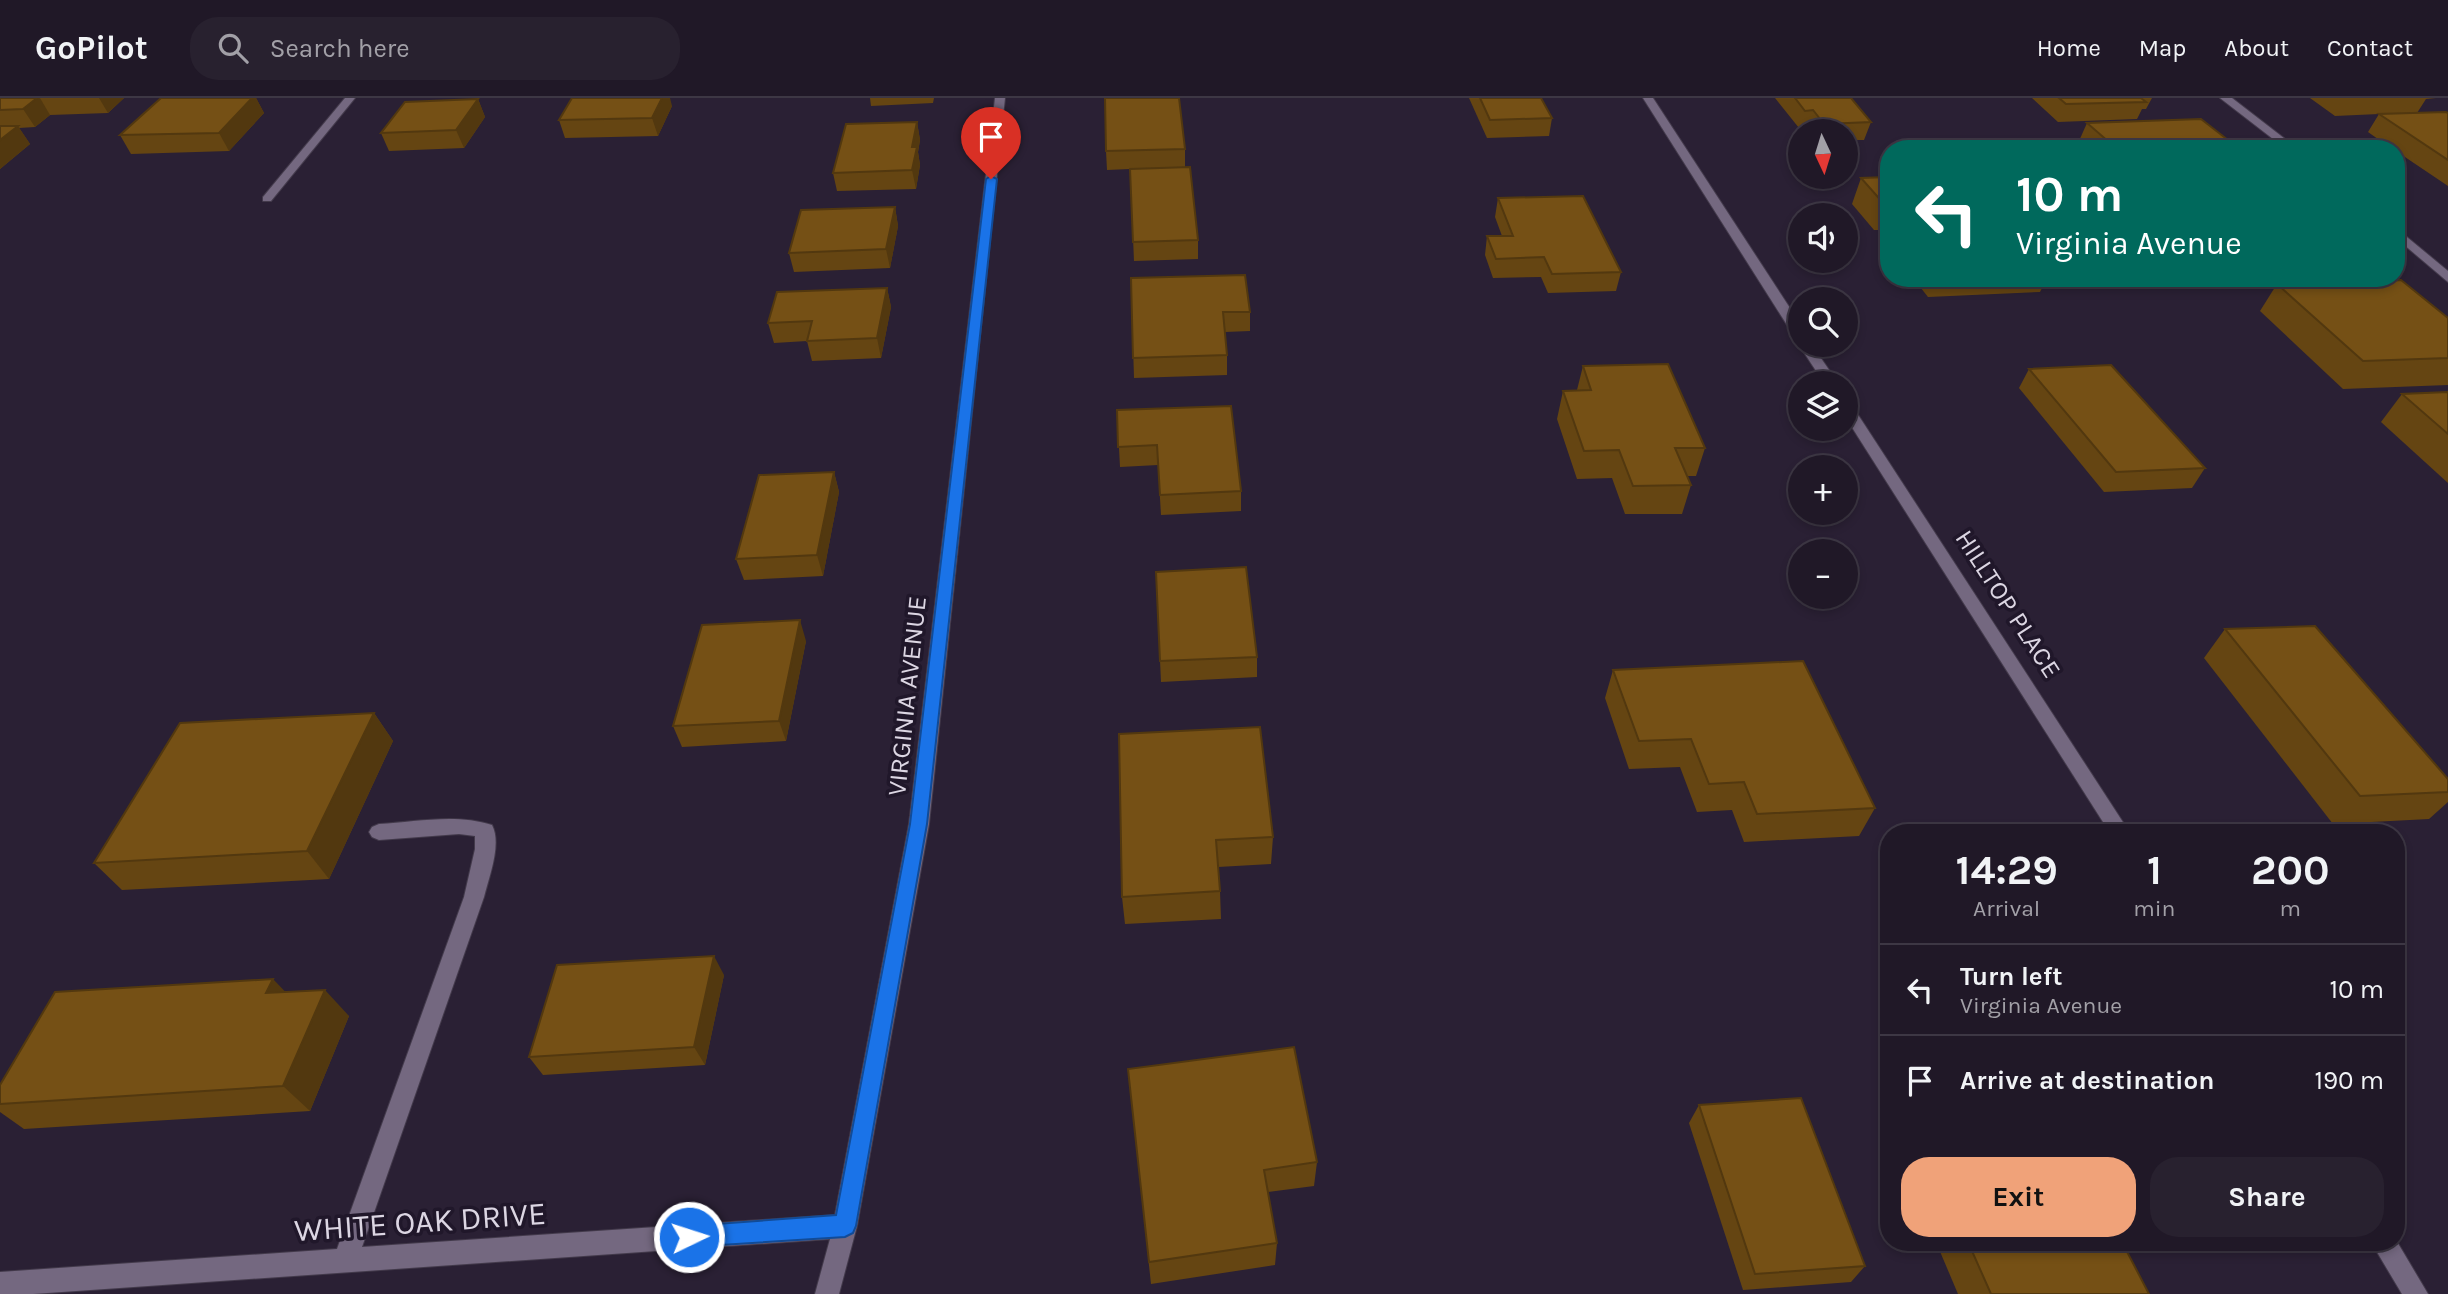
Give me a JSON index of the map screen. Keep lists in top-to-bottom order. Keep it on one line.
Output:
{"streets":{"street":["HILLTOP PLACE","VIRGINIA AVENUE","WHITE OAK DRIVE"]},"crossings":[["VIRGINIA AVENUE","WHITE OAK DRIVE"]],"north":"bottom","page":{"header":"GoPilot","search":"Search here","nav":["Home","Map","About","Contact"],"map_buttons":["+","−"],"turn":["10 m","Virginia Avenue"],"eta":["14:29","Arrival","1","min","200","m"],"list":[{"name":"Turn left","note":"Virginia Avenue","value":"10 m"},{"name":"Arrive at destination","value":"190 m"}],"buttons":["Exit","Share"]}}
